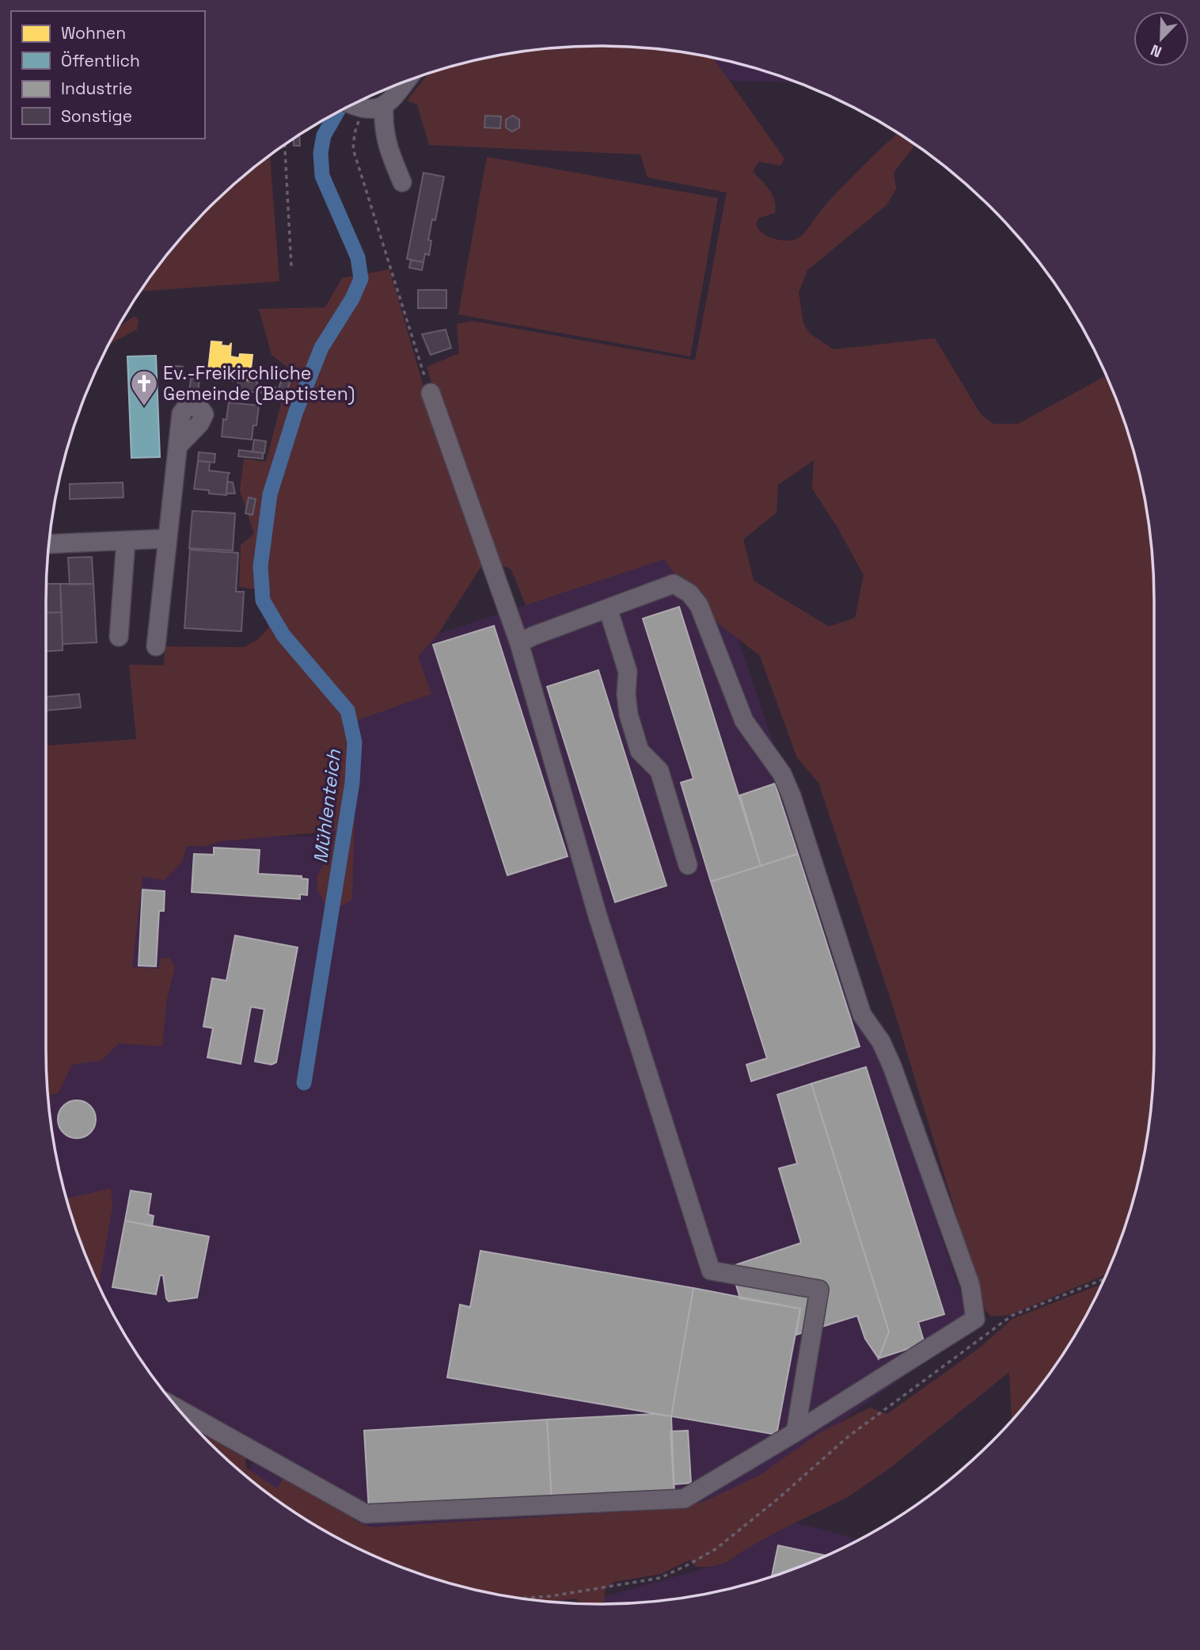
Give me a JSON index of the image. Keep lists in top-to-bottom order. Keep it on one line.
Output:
{"water":["Mühlenteich"],"places":{"church":["Ev.-Freikirchliche Gemeinde (Baptisten)"]},"legend":["Wohnen","Öffentlich","Industrie","Sonstige"],"north":"bottom left"}
